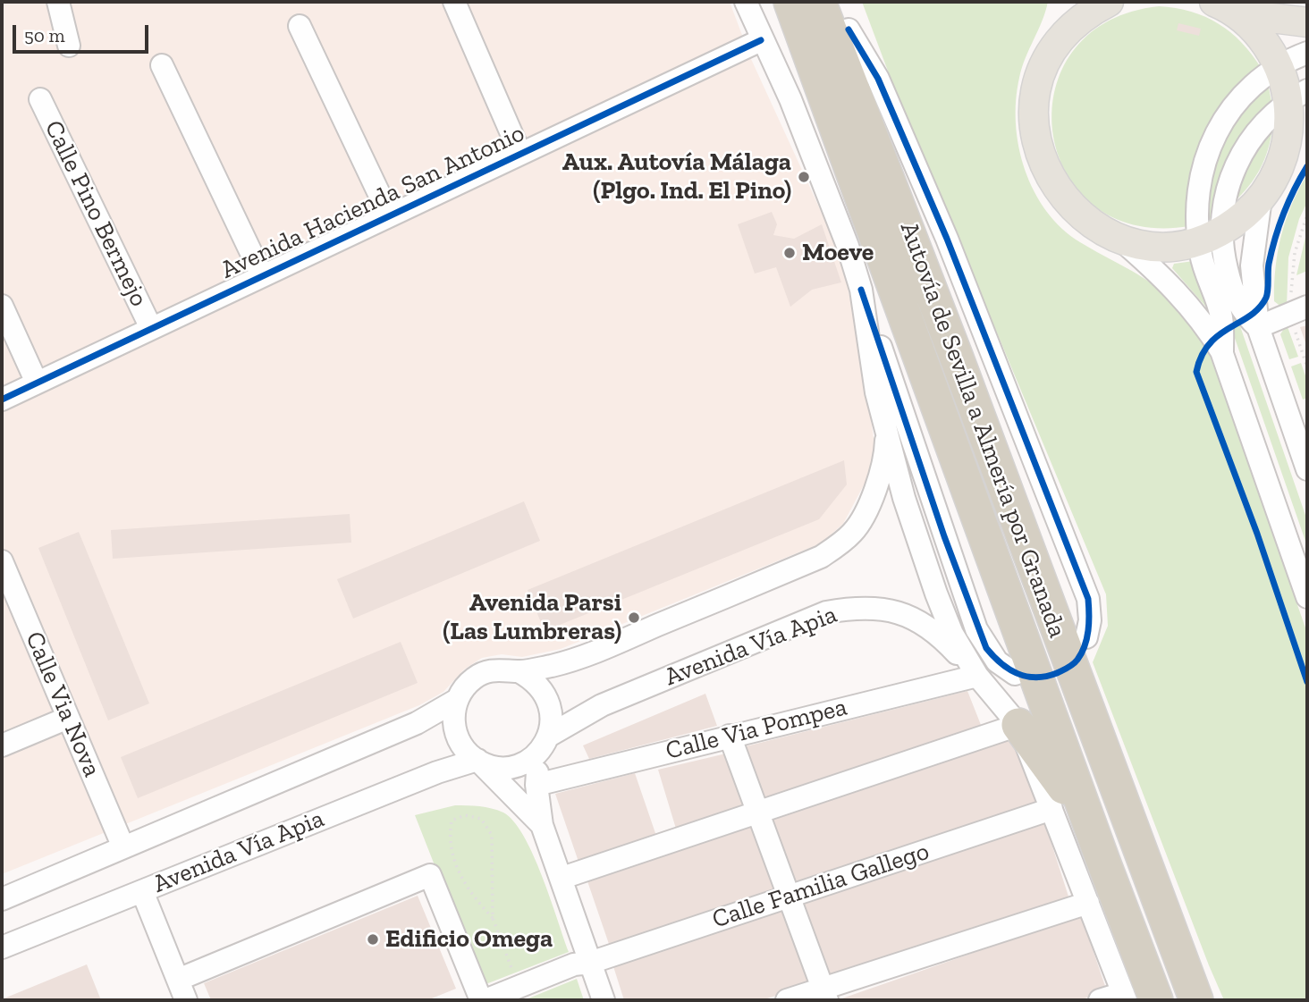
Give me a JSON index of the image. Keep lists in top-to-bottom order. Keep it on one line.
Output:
{"streets":{"highway":["Autovía de Sevilla a Almería por Granada"],"street":["Avenida Hacienda San Antonio","Calle Pino Bermejo","Avenida Vía Apia","Calle Via Nova","Calle Via Pompea","Calle Familia Gallego"]},"crossings":[["Avenida Hacienda San Antonio","Calle Pino Bermejo"],["Avenida Vía Apia","Calle Via Nova"],["Avenida Vía Apia","Calle Via Pompea"]],"places":["Aux. Autovía Málaga (Plgo. Ind. El Pino)","Moeve","Avenida Parsi (Las Lumbreras)","Edificio Omega"],"scale_bar":"50 m"}
